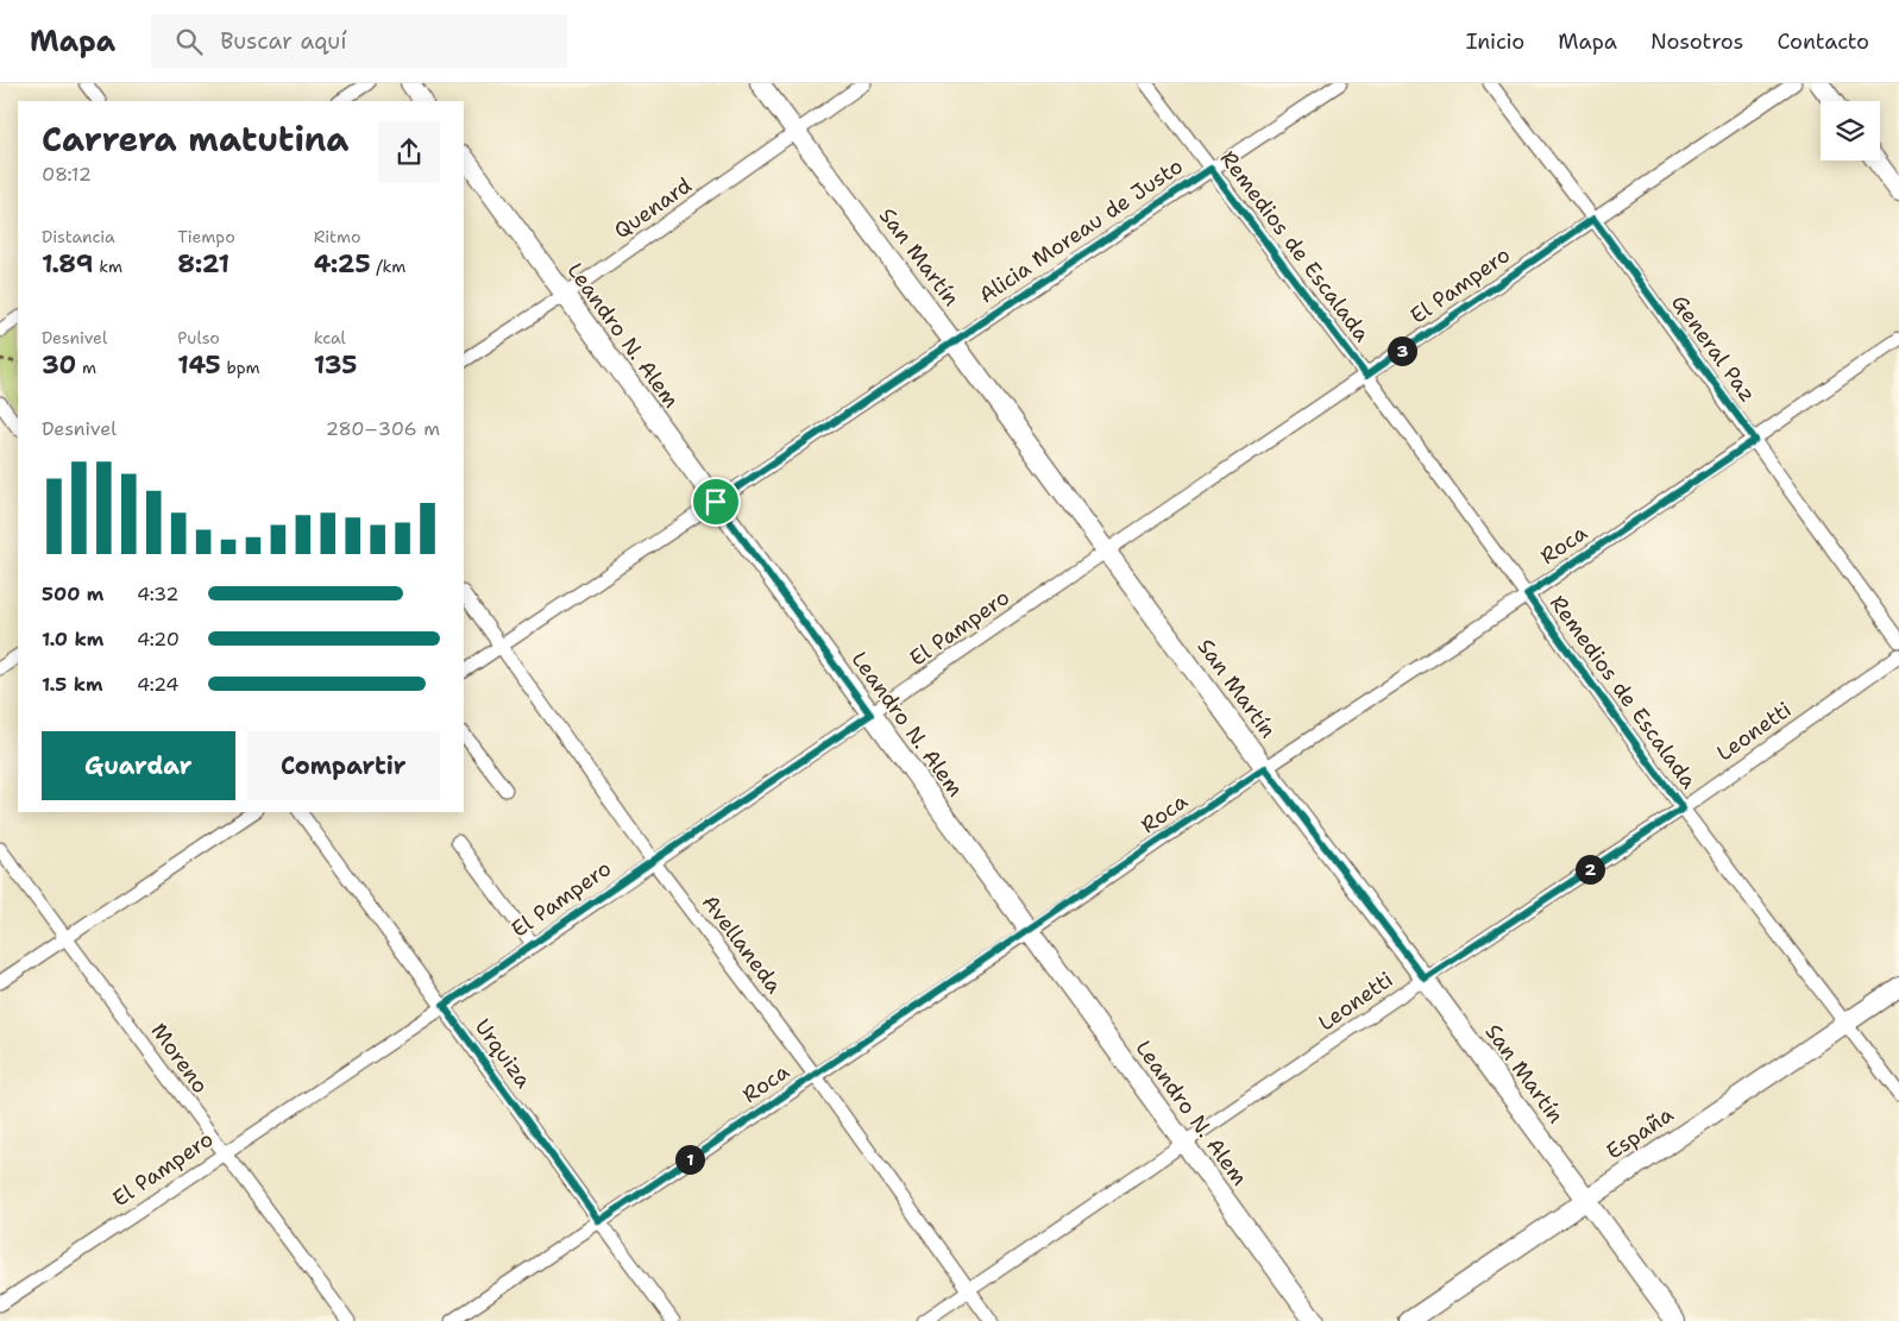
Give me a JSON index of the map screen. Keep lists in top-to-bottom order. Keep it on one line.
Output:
{"streets":{"main road":["San Martín","Leandro N. Alem","España"],"street":["Quenard","Alicia Moreau de Justo","Remedios de Escalada","El Pampero","General Paz","Roca","Leonetti","Avellaneda","Urquiza","Moreno"]},"crossings":[["Quenard","San Martín"],["Quenard","Leandro N. Alem"],["Alicia Moreau de Justo","Remedios de Escalada"],["Alicia Moreau de Justo","San Martín"],["Alicia Moreau de Justo","Leandro N. Alem"],["Alicia Moreau de Justo","Avellaneda"],["Remedios de Escalada","El Pampero"],["Remedios de Escalada","Roca"],["Remedios de Escalada","Leonetti"],["Remedios de Escalada","España"],["San Martín","El Pampero"],["San Martín","Roca"],["San Martín","Leonetti"],["San Martín","España"],["El Pampero","Leandro N. Alem"],["El Pampero","General Paz"],["El Pampero","Avellaneda"],["El Pampero","Urquiza"],["El Pampero","Moreno"],["Leandro N. Alem","Roca"],["Leandro N. Alem","Leonetti"],["General Paz","Roca"],["Roca","Avellaneda"],["Roca","Urquiza"],["Leonetti","Avellaneda"]],"page":{"header":"Mapa","search":"Buscar aquí","nav":["Inicio","Mapa","Nosotros","Contacto"],"heading":["Carrera matutina","08:12"],"stats":[["Distancia","1.89 km"],["Tiempo","8:21"],["Ritmo","4:25 /km"],["Desnivel","30 m"],["Pulso","145 bpm"],["kcal","135"]],"pins":["3","2","1"],"chart":["Desnivel","280–306 m"],"list":[{"name":"500 m","note":"4:32"},{"name":"1.0 km","note":"4:20"},{"name":"1.5 km","note":"4:24"}],"buttons":["Guardar","Compartir"]}}
